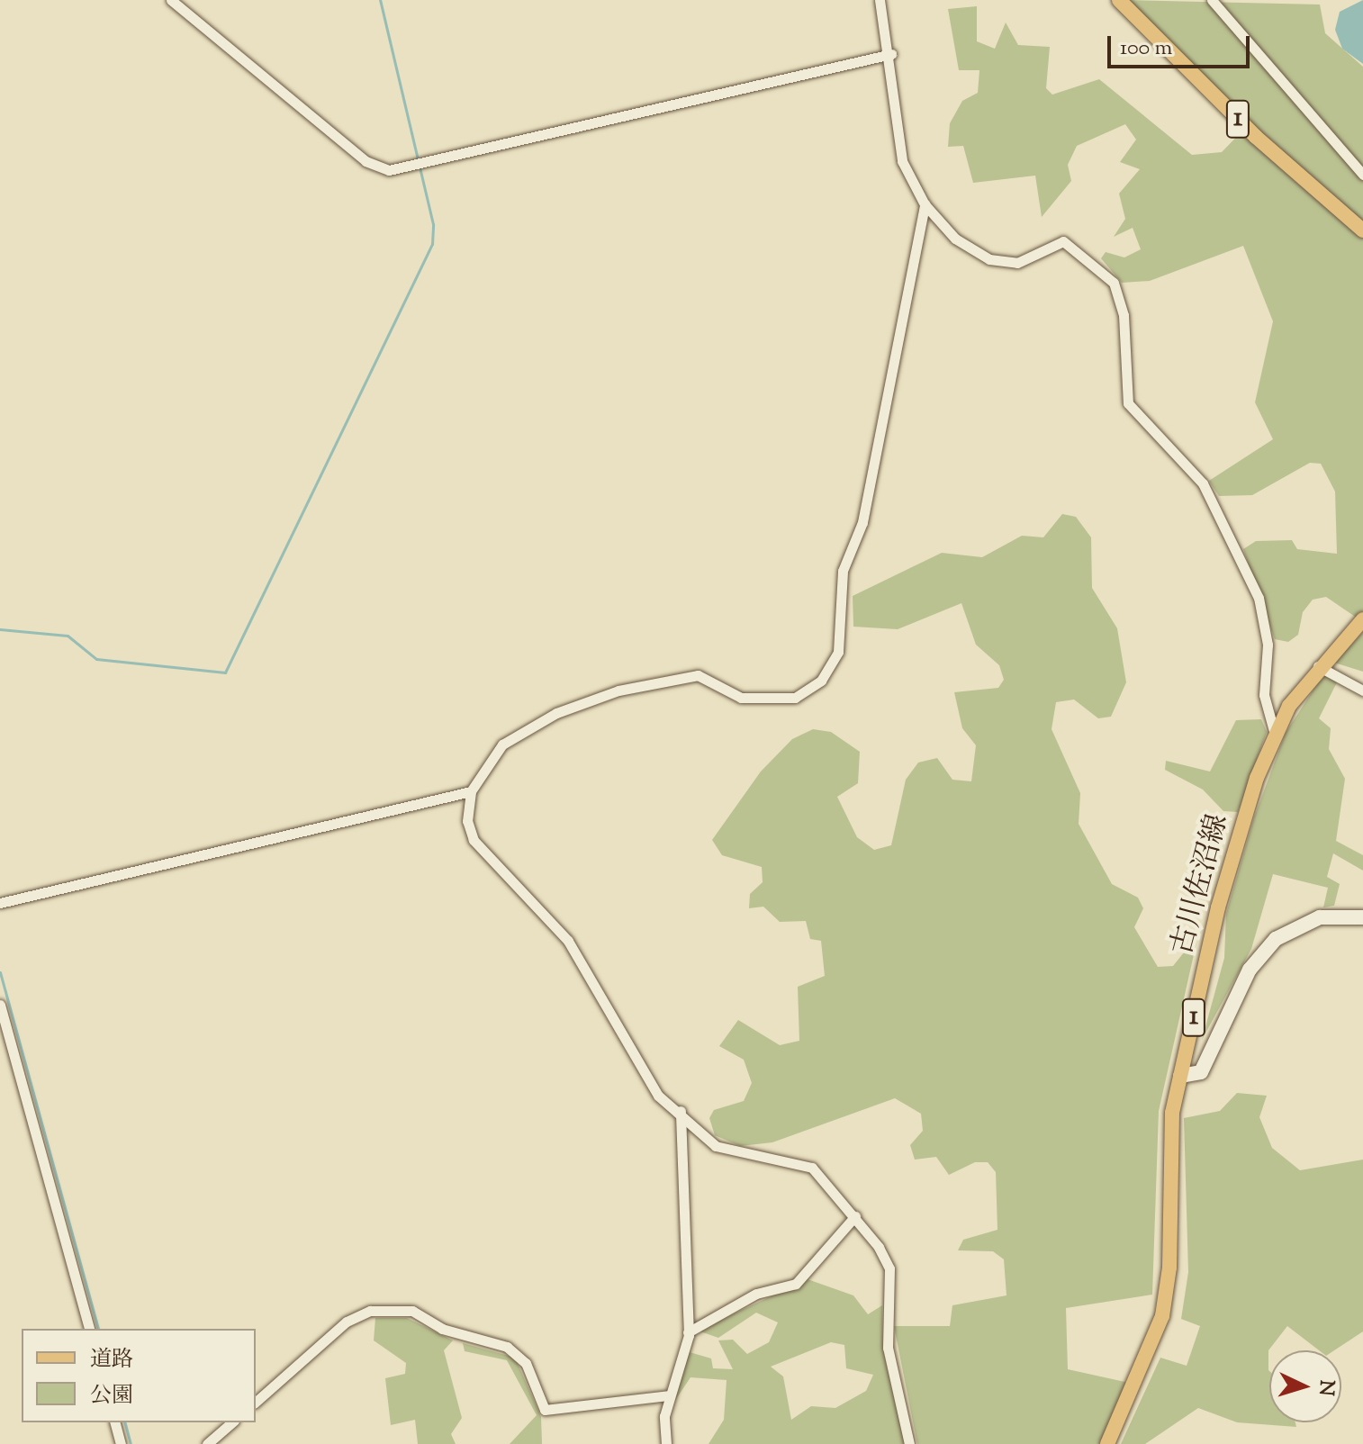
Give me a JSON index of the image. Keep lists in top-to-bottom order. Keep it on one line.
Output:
{"streets":{"main road":["1","古川佐沼線"]},"legend":["道路","公園"],"scale_bar":"100 m","north":"right"}
